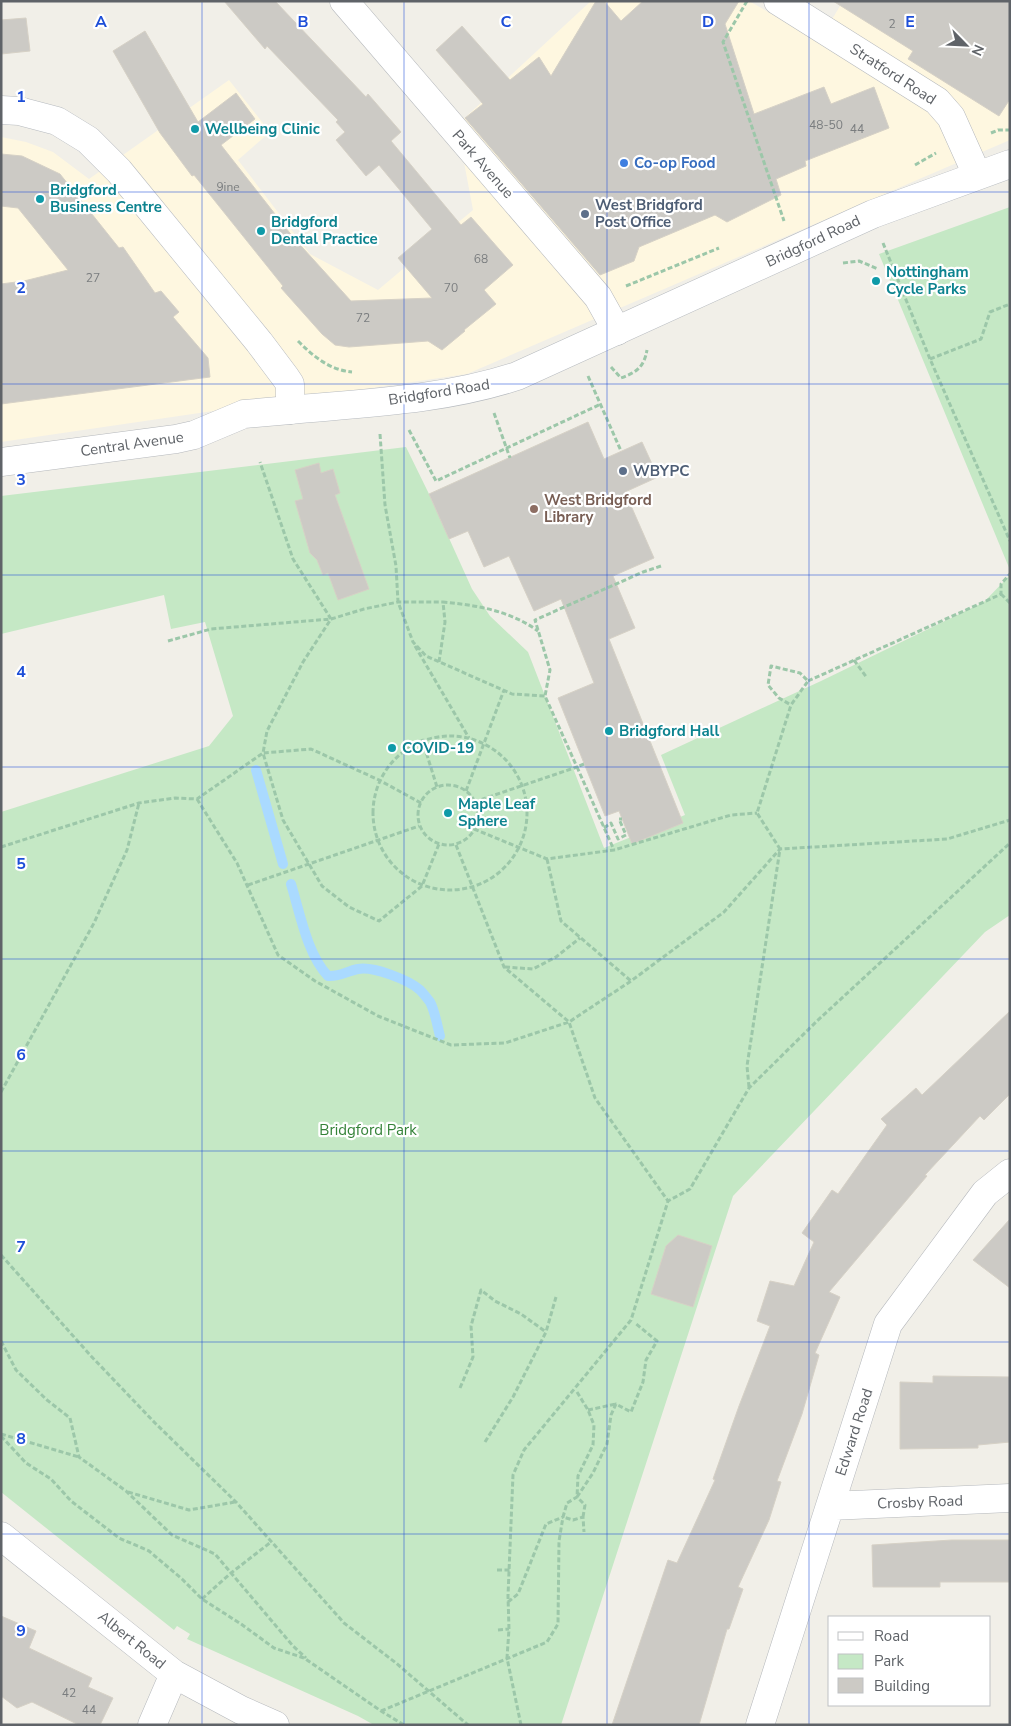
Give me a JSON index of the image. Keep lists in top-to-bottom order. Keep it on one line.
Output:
{"streets":{"street":["Stratford Road","Park Avenue","Bridgford Road","Central Avenue","Edward Road","Crosby Road","Albert Road"]},"crossings":[["Stratford Road","Bridgford Road"],["Park Avenue","Bridgford Road"],["Bridgford Road","Central Avenue"],["Edward Road","Crosby Road"]],"parks":["Bridgford Park"],"places":["Wellbeing Clinic","Co-op Food","Bridgford Business Centre","West Bridgford Post Office","Bridgford Dental Practice","Nottingham Cycle Parks","WBYPC","West Bridgford Library","Bridgford Hall","COVID-19","Maple Leaf Sphere"],"house_numbers":["2","48-50","44","9ine","68","27","70","72","42","44"],"legend":["Road","Park","Building"],"north":"bottom right","grid":{"columns":["A","B","C","D","E"],"rows":["1","2","3","4","5","6","7","8","9"]}}
